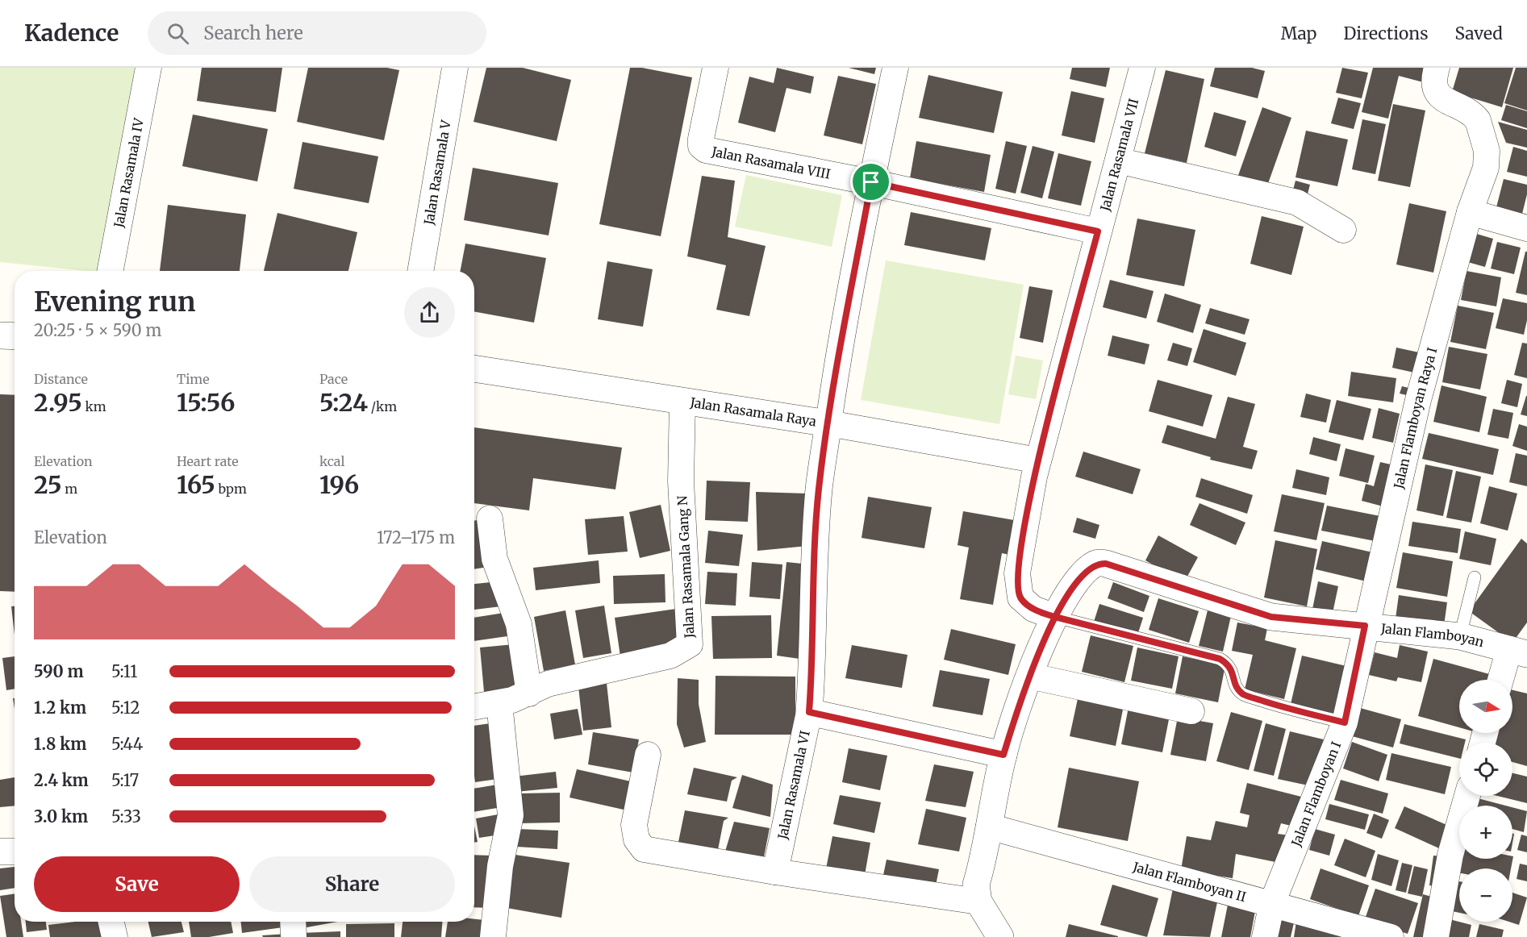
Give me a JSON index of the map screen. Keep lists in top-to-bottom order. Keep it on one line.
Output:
{"streets":{"street":["Jalan Rasamala VII","Jalan Rasamala VIII","Jalan Rasamala IV","Jalan Rasamala V","Jalan Rasamala Raya","Jalan Flamboyan Raya I","Jalan Rasamala Gang N","Jalan Flamboyan","Jalan Rasamala VI","Jalan Flamboyan I","Jalan Flamboyan II"]},"crossings":[["Jalan Rasamala VII","Jalan Rasamala VIII"],["Jalan Rasamala VII","Jalan Rasamala Raya"],["Jalan Rasamala VII","Jalan Flamboyan"],["Jalan Rasamala VIII","Jalan Rasamala VI"],["Jalan Rasamala Raya","Jalan Rasamala Gang N"],["Jalan Rasamala Raya","Jalan Rasamala VI"],["Jalan Flamboyan Raya I","Jalan Flamboyan"],["Jalan Flamboyan Raya I","Jalan Flamboyan I"],["Jalan Flamboyan","Jalan Flamboyan I"],["Jalan Flamboyan I","Jalan Flamboyan II"]],"north":"right","page":{"header":"Kadence","search":"Search here","nav":["Map","Directions","Saved"],"heading":["Evening run","20:25 · 5 × 590 m"],"stats":[["Distance","2.95 km"],["Time","15:56"],["Pace","5:24 /km"],["Elevation","25 m"],["Heart rate","165 bpm"],["kcal","196"]],"chart":["Elevation","172–175 m"],"list":[{"name":"590 m","note":"5:11"},{"name":"1.2 km","note":"5:12"},{"name":"1.8 km","note":"5:44"},{"name":"2.4 km","note":"5:17"},{"name":"3.0 km","note":"5:33"}],"map_buttons":["+","−"],"buttons":["Save","Share"]}}
